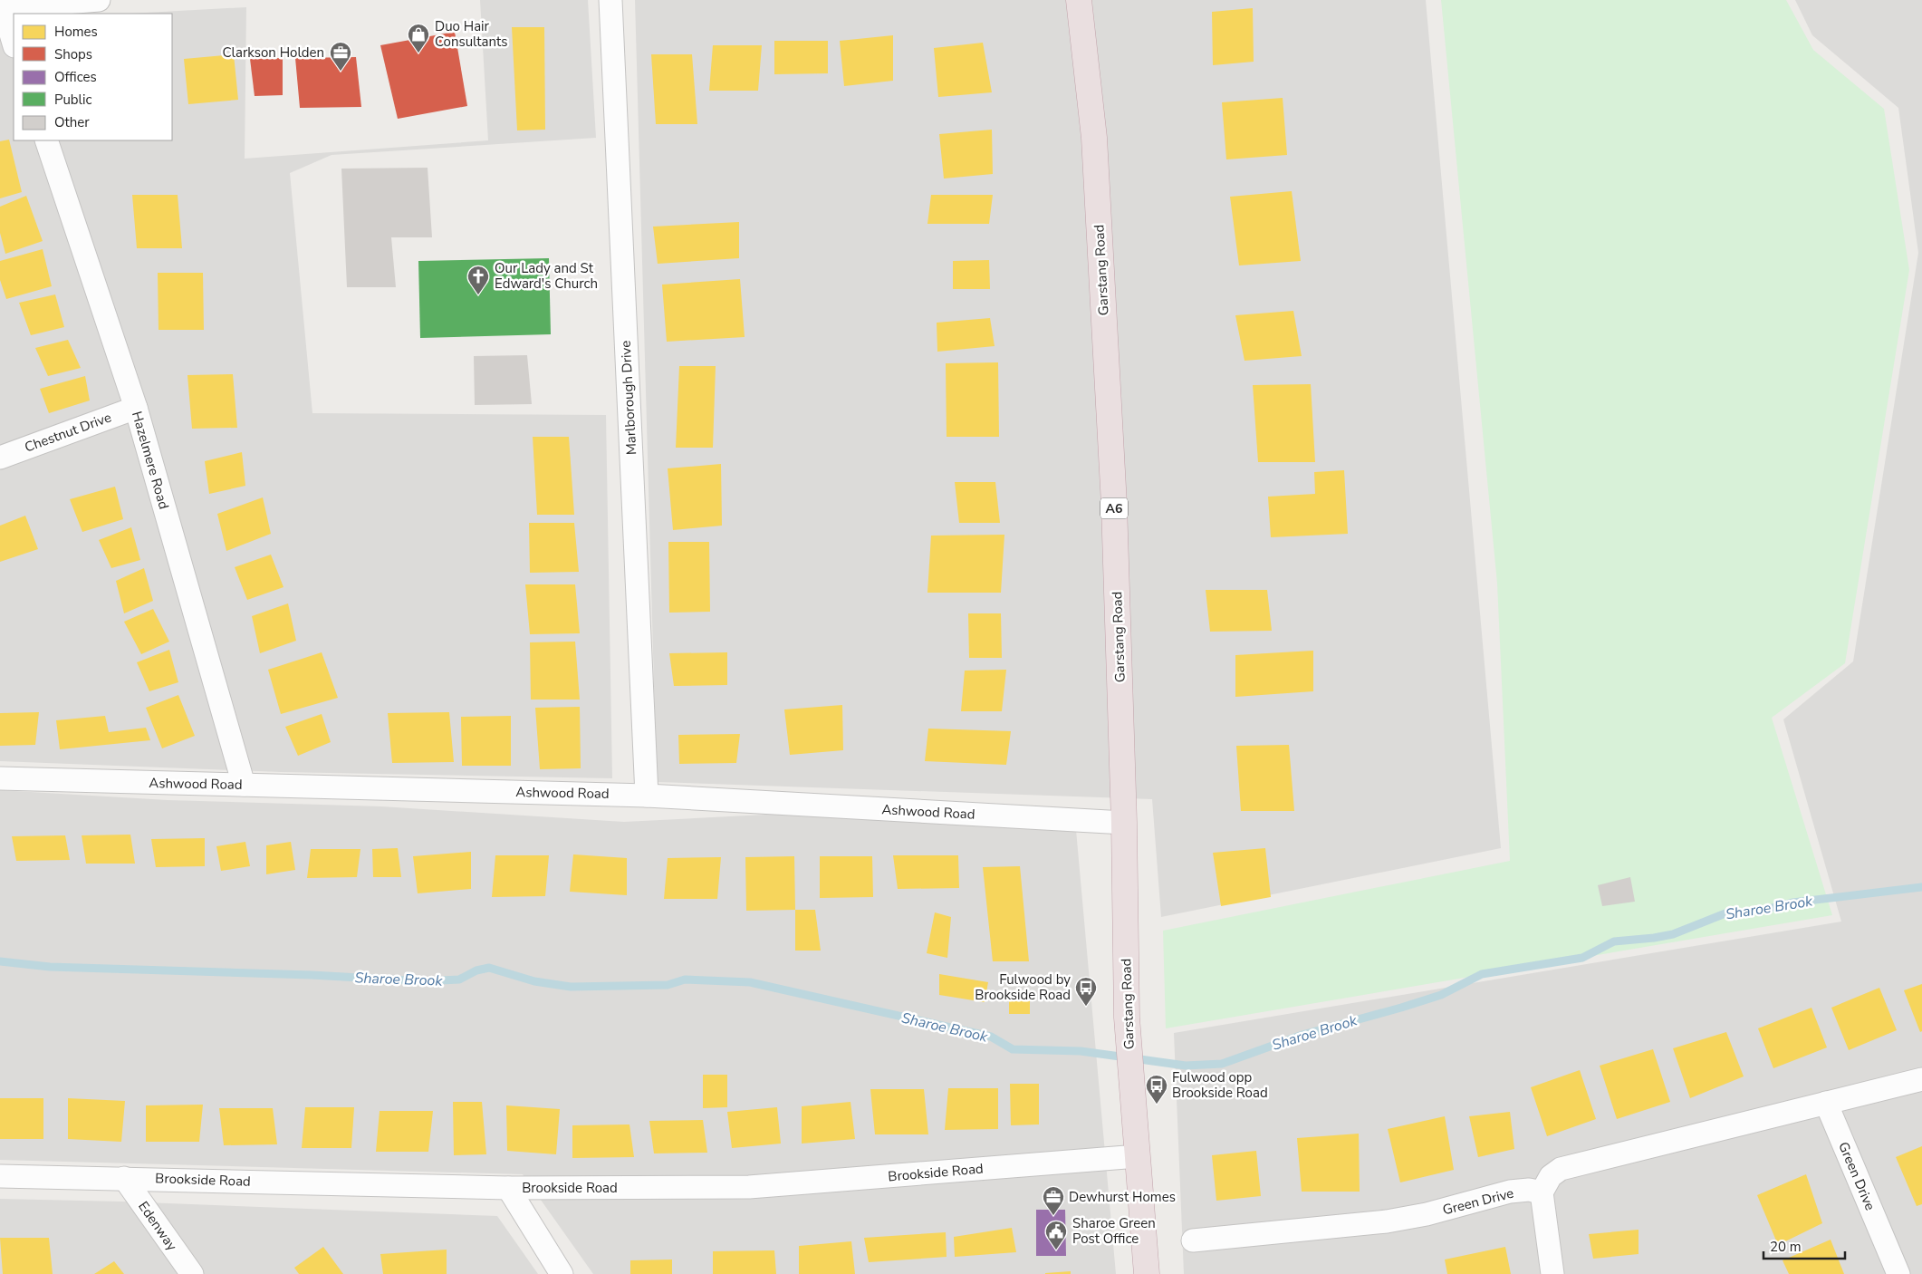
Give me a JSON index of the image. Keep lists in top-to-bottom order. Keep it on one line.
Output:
{"streets":{"highway":["Garstang Road","A6"],"street":["Marlborough Drive","Chestnut Drive","Hazelmere Road","Ashwood Road","Brookside Road","Green Drive","Edenway"]},"crossings":[["Garstang Road","Ashwood Road"],["Garstang Road","Brookside Road"],["Marlborough Drive","Ashwood Road"],["Chestnut Drive","Hazelmere Road"],["Hazelmere Road","Ashwood Road"],["Brookside Road","Edenway"]],"water":["Sharoe Brook"],"places":{"shop":["Duo Hair Consultants"],"office":["Clarkson Holden","Dewhurst Homes"],"church":["Our Lady and St Edward's Church"],"bus stop":["Fulwood by Brookside Road","Fulwood opp Brookside Road"],"public building":["Sharoe Green Post Office"]},"legend":["Homes","Shops","Offices","Public","Other"],"scale_bar":"20 m"}
